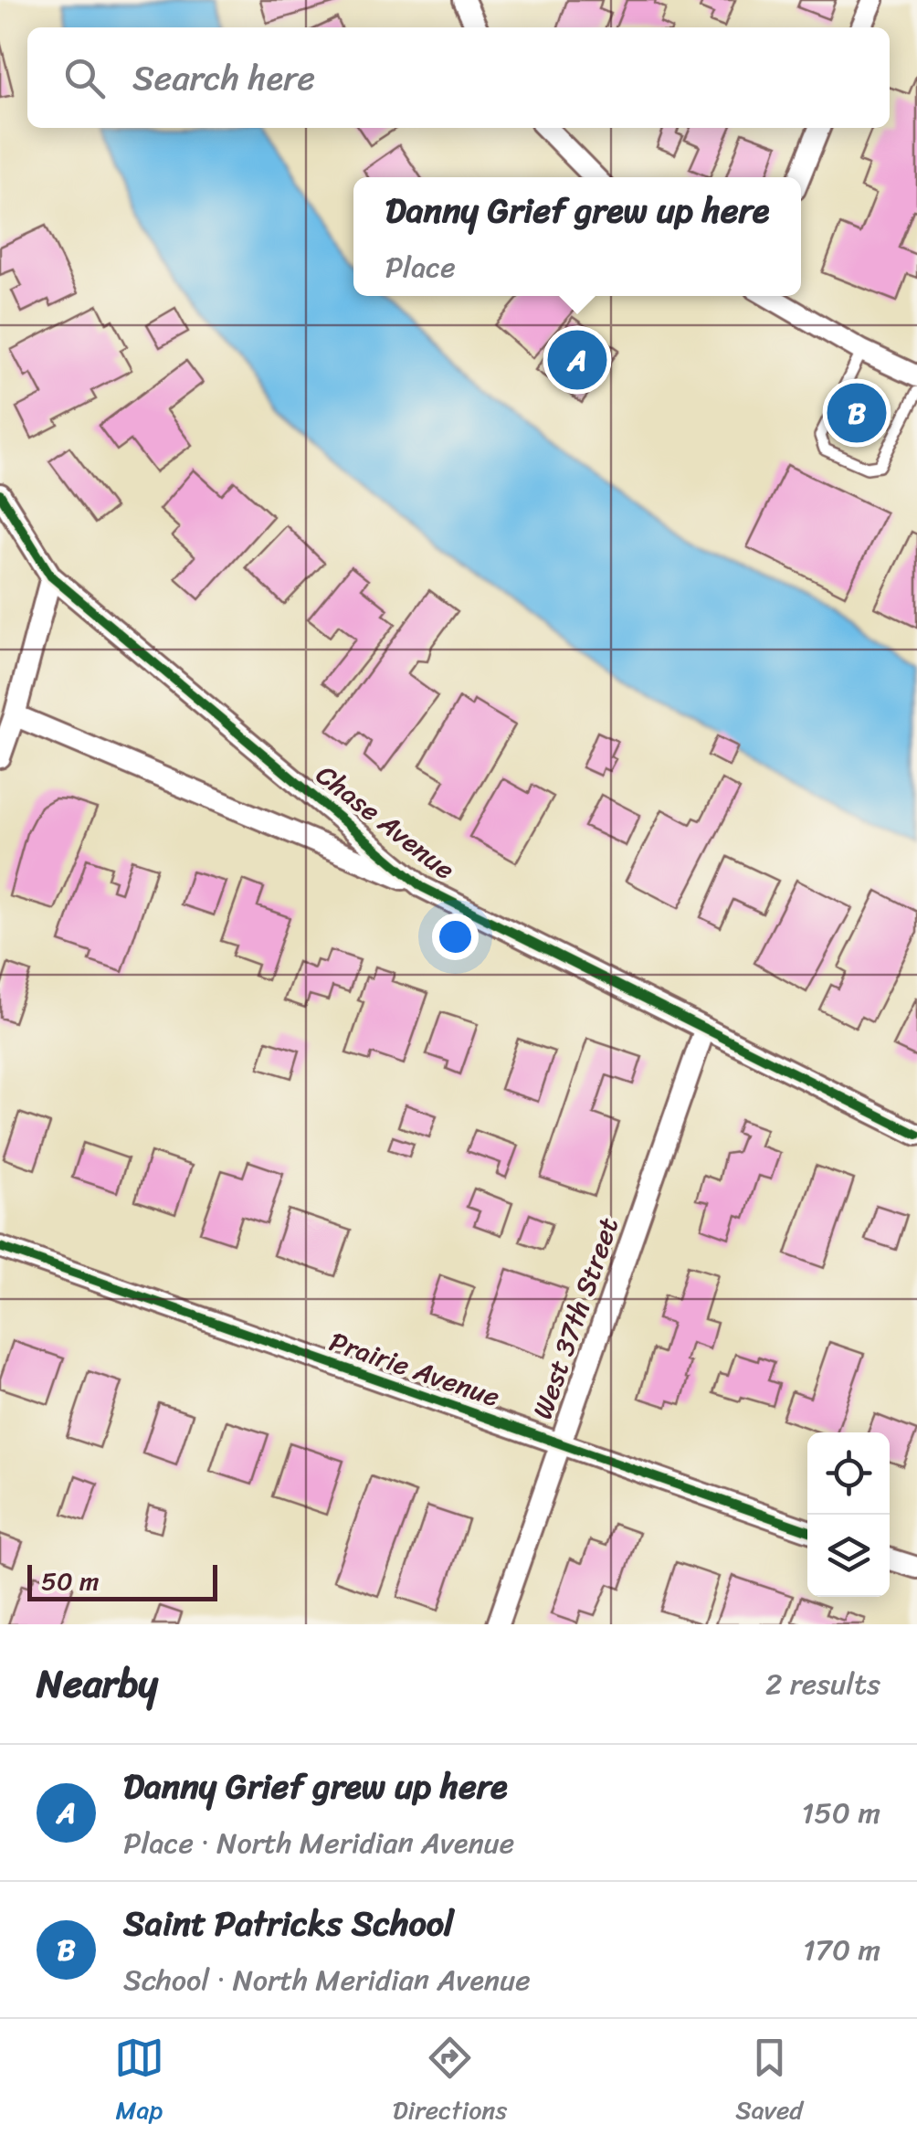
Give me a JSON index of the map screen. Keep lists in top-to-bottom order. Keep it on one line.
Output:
{"streets":{"street":["Chase Avenue","West 37th Street","Prairie Avenue"]},"crossings":[["Chase Avenue","West 37th Street"],["West 37th Street","Prairie Avenue"]],"scale_bar":"50 m","page":{"search":"Search here","popup":["Danny Grief grew up here","Place"],"pins":["A","B"],"scale":"50 m","heading":["Nearby","2 results"],"list":[{"mark":"A","name":"Danny Grief grew up here","note":"Place · North Meridian Avenue","value":"150 m"},{"mark":"B","name":"Saint Patricks School","note":"School · North Meridian Avenue","value":"170 m"}],"nav":["Map","Directions","Saved"]}}
